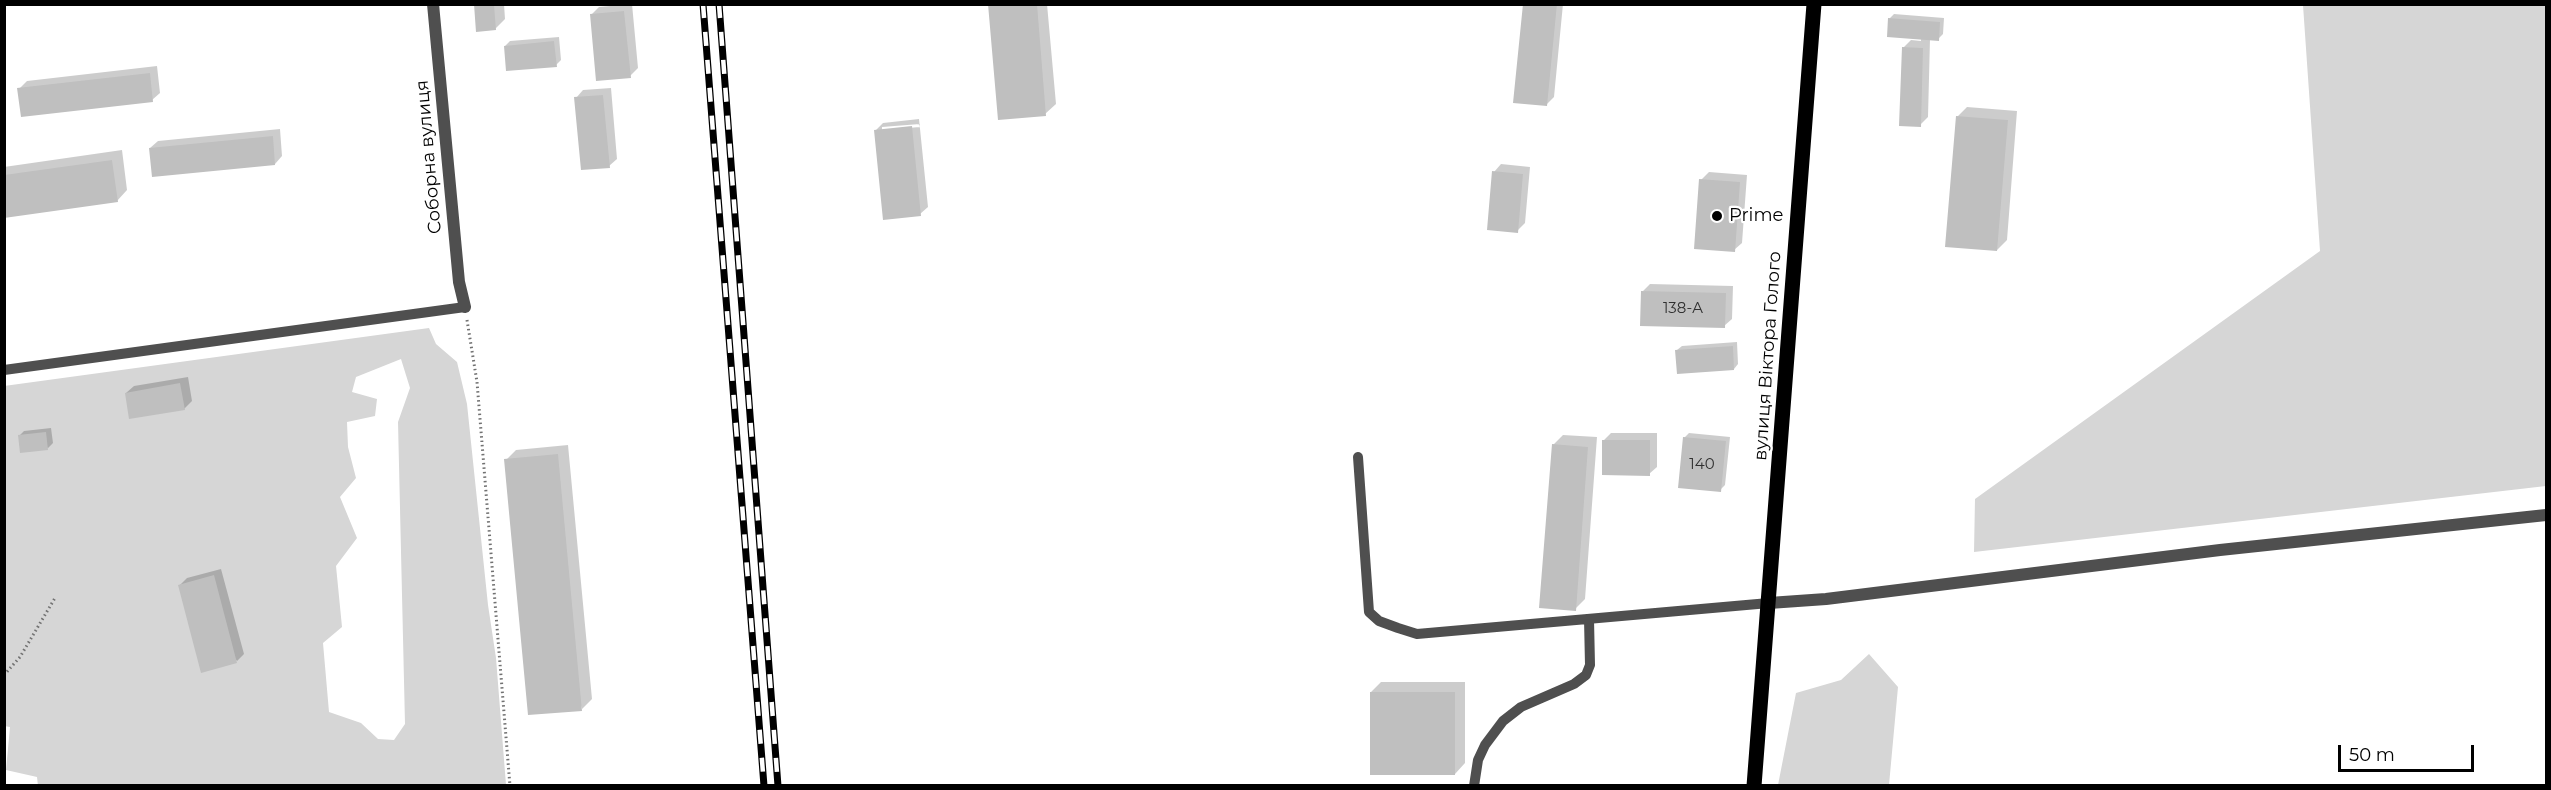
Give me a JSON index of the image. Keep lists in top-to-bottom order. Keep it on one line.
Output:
{"streets":{"main road":["вулиця Віктора Голого"],"street":["Соборна вулиця"]},"places":["Prime"],"house_numbers":["138-А","140"],"scale_bar":"50 m"}
